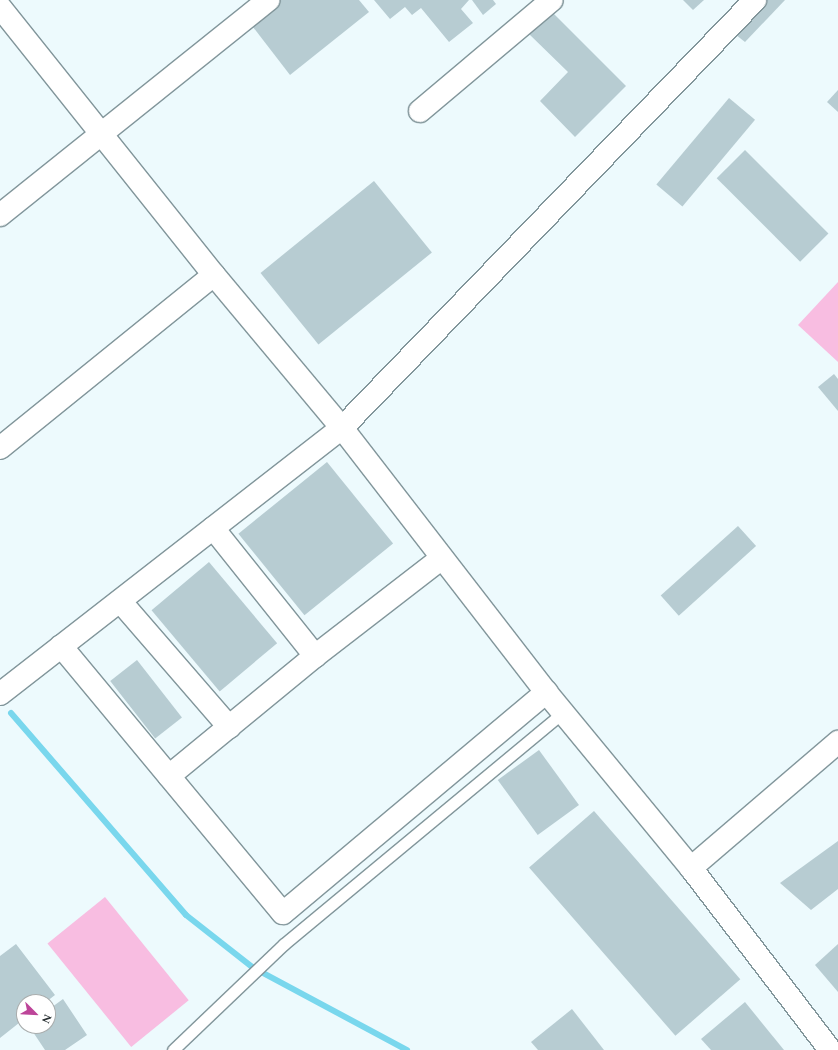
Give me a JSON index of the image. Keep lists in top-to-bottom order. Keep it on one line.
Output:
{"north":"bottom right"}
